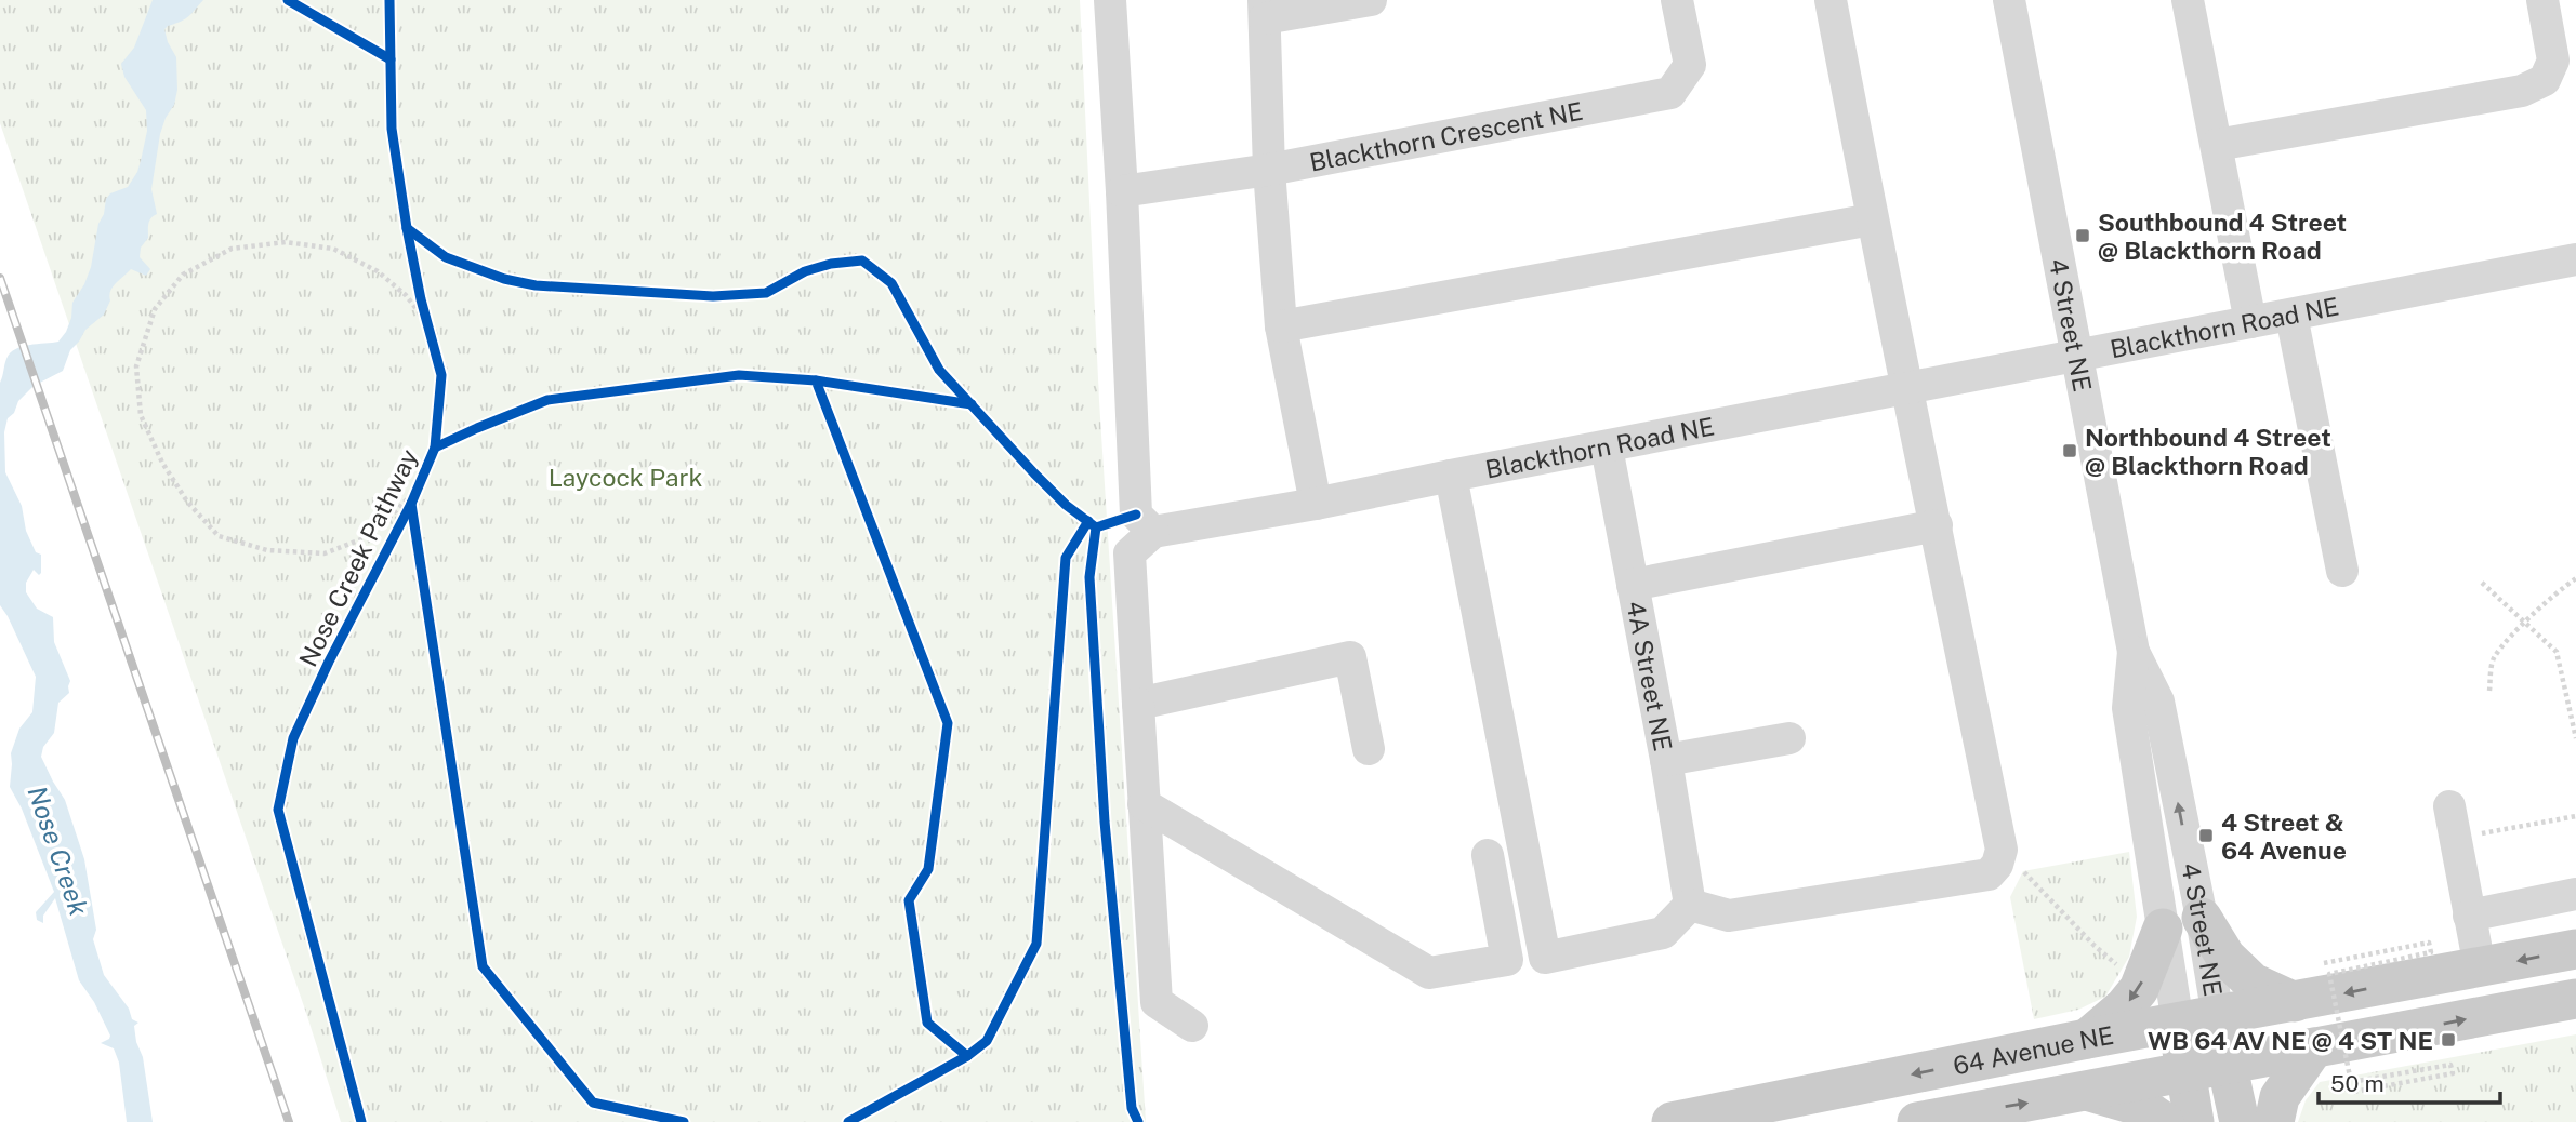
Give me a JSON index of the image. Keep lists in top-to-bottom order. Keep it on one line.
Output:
{"streets":{"main road":["4 Street NE","64 Avenue NE"],"street":["Blackthorn Crescent NE","Blackthorn Road NE","4A Street NE"],"cycle path":["Nose Creek Pathway"]},"crossings":[["4 Street NE","Blackthorn Road NE"],["4 Street NE","64 Avenue NE"],["Blackthorn Road NE","4A Street NE"]],"water":["Nose Creek"],"parks":["Laycock Park"],"places":{"transit":["Southbound 4 Street @ Blackthorn Road","Northbound 4 Street @ Blackthorn Road","4 Street & 64 Avenue","WB 64 AV NE @ 4 ST NE"]},"scale_bar":"50 m"}
